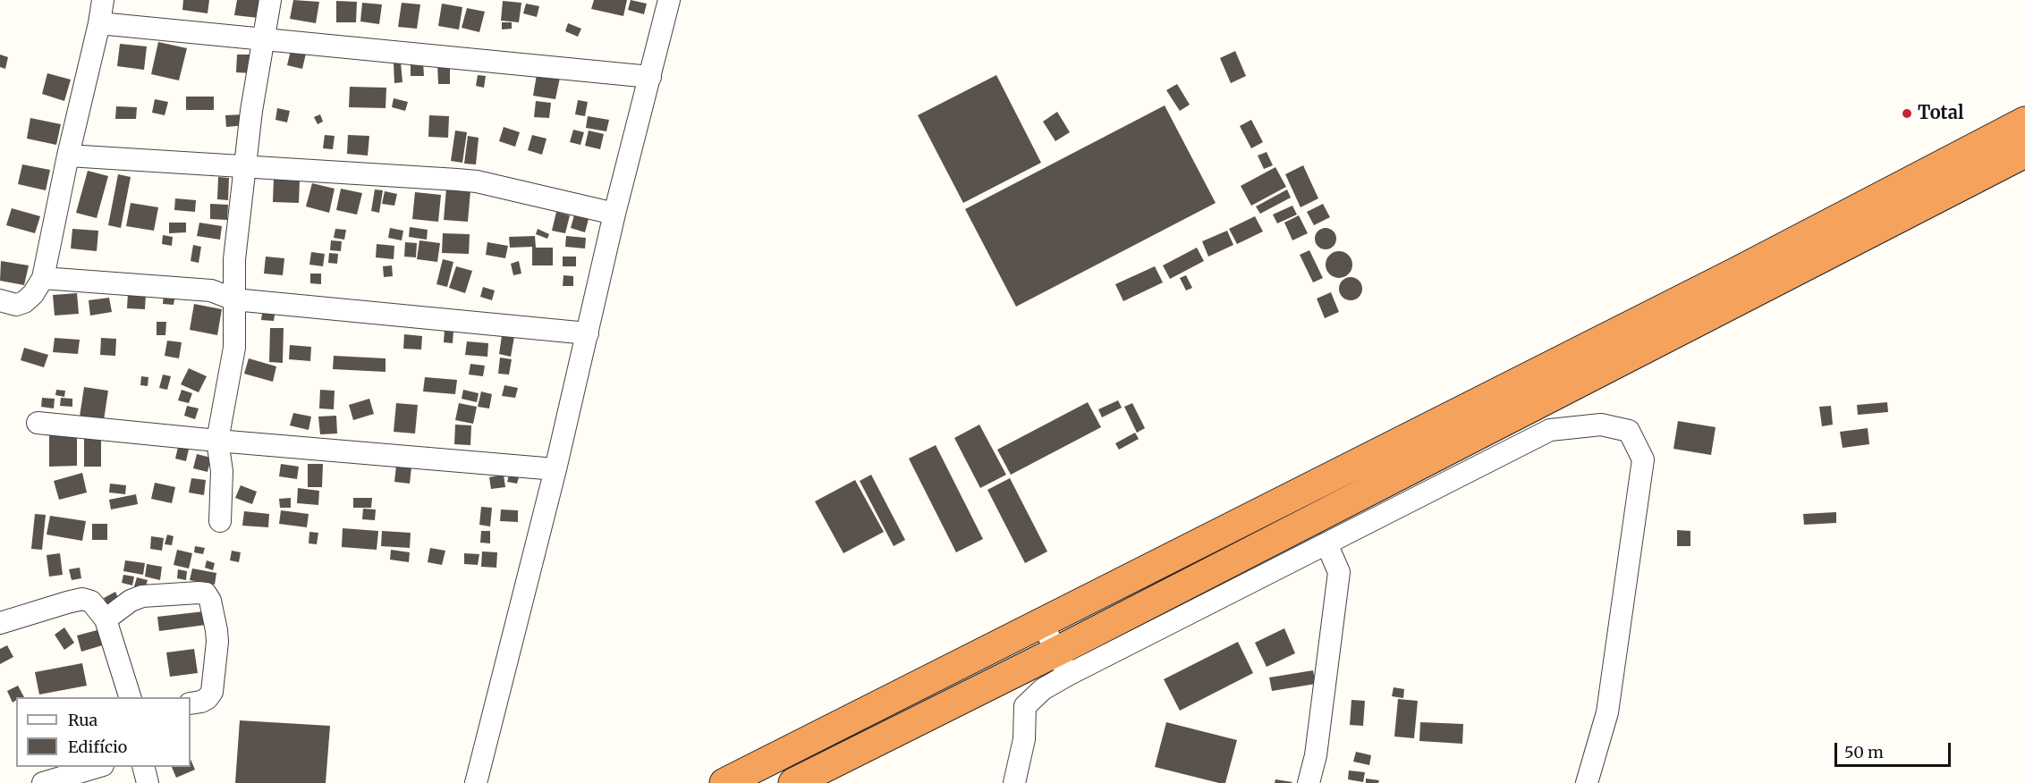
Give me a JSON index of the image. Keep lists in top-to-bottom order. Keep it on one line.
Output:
{"places":["Total"],"legend":["Rua","Edifício"],"scale_bar":"50 m"}
